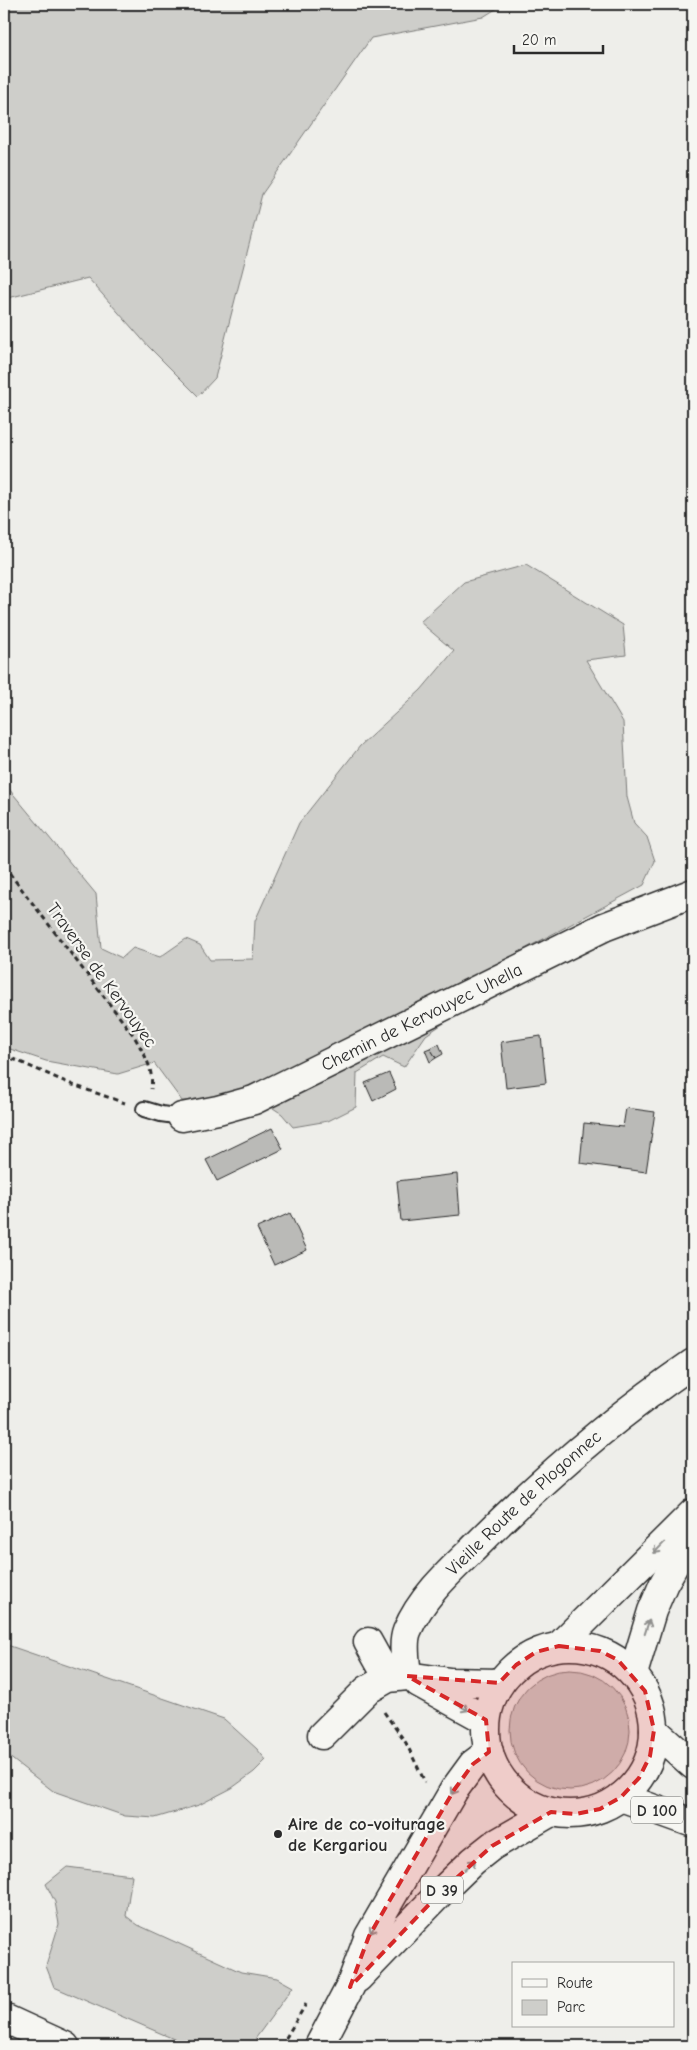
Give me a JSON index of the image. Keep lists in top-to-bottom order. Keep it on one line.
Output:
{"streets":{"main road":["Chemin de Kervouyec Uhella","Vieille Route de Plogonnec","D 100","D 39"],"path":["Traverse de Kervouyec"]},"crossings":[["Traverse de Kervouyec","Chemin de Kervouyec Uhella"],["D 100","D 39"]],"places":["Aire de co-voiturage de Kergariou"],"legend":["Route","Parc"],"scale_bar":"20 m"}
